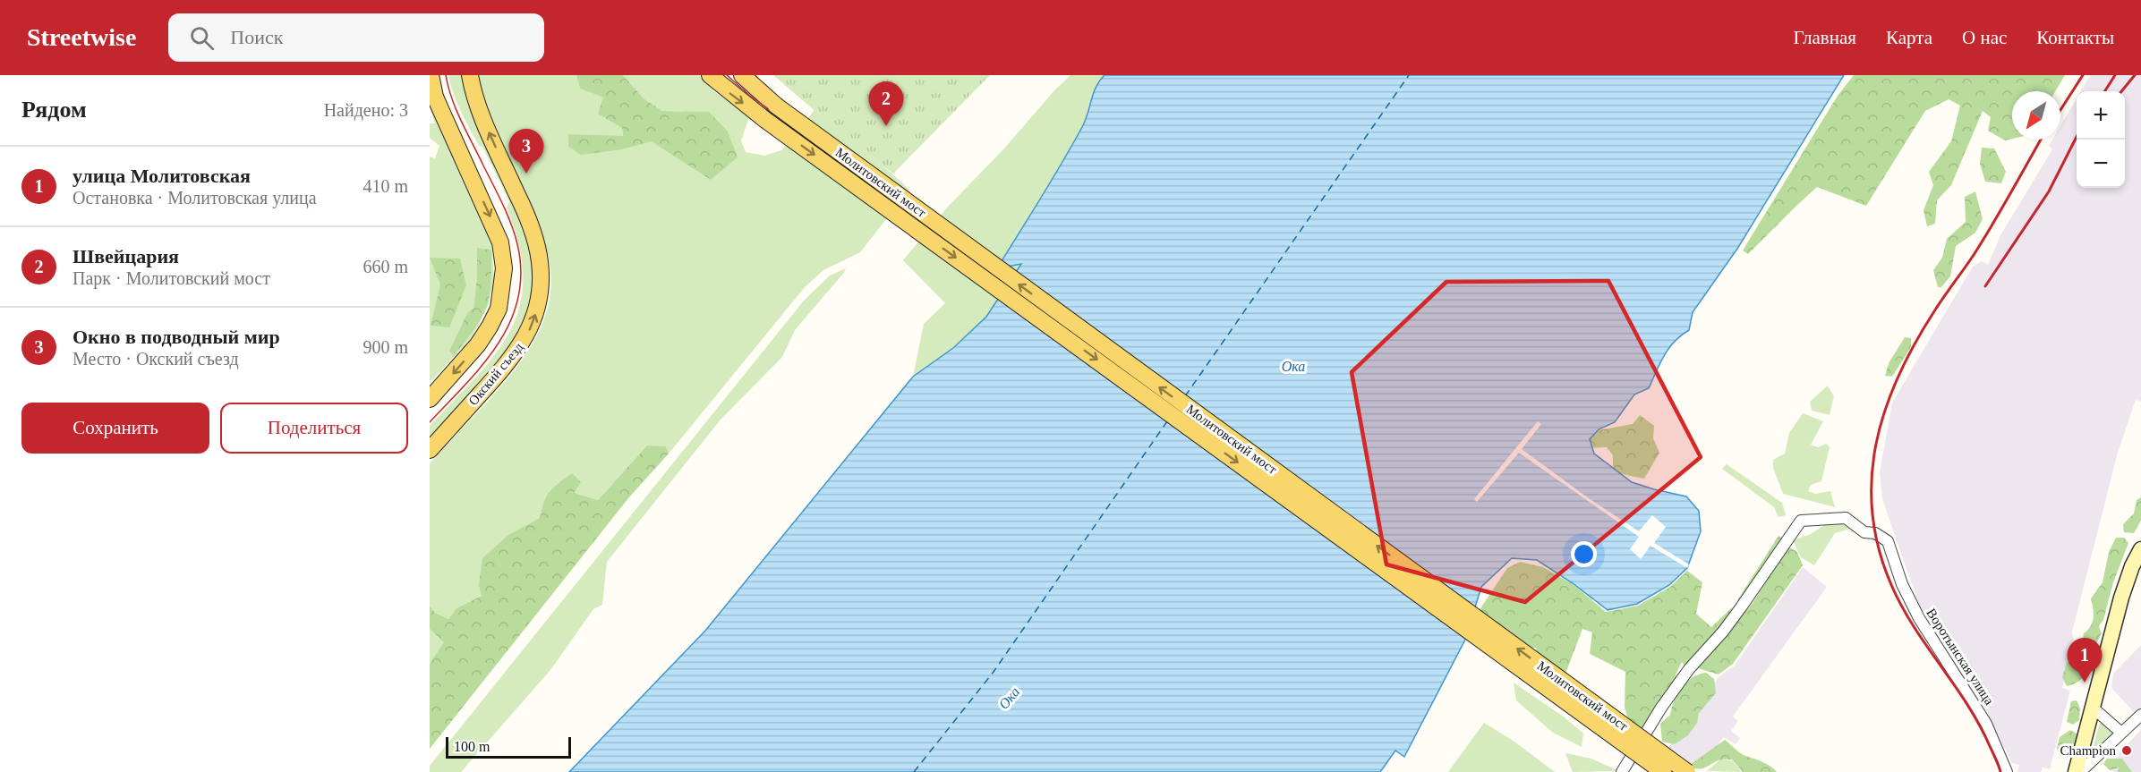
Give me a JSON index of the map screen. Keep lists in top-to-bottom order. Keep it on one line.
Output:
{"streets":{"main road":["Молитовский мост","Окский съезд"],"street":["Воротынская улица"]},"one_way":["Окский съезд"],"water":["Ока"],"places":["Champion"],"scale_bar":"100 m","north":"bottom left","page":{"header":"Streetwise","search":"Поиск","nav":["Главная","Карта","О нас","Контакты"],"heading":["Рядом","Найдено: 3"],"pins":["2","3","1"],"map_buttons":["+","−"],"list":[{"mark":"1","name":"улица Молитовская","note":"Остановка · Молитовская улица","value":"410 m"},{"mark":"2","name":"Швейцария","note":"Парк · Молитовский мост","value":"660 m"},{"mark":"3","name":"Окно в подводный мир","note":"Место · Окский съезд","value":"900 m"}],"buttons":["Сохранить","Поделиться"],"scale":"100 m"}}
